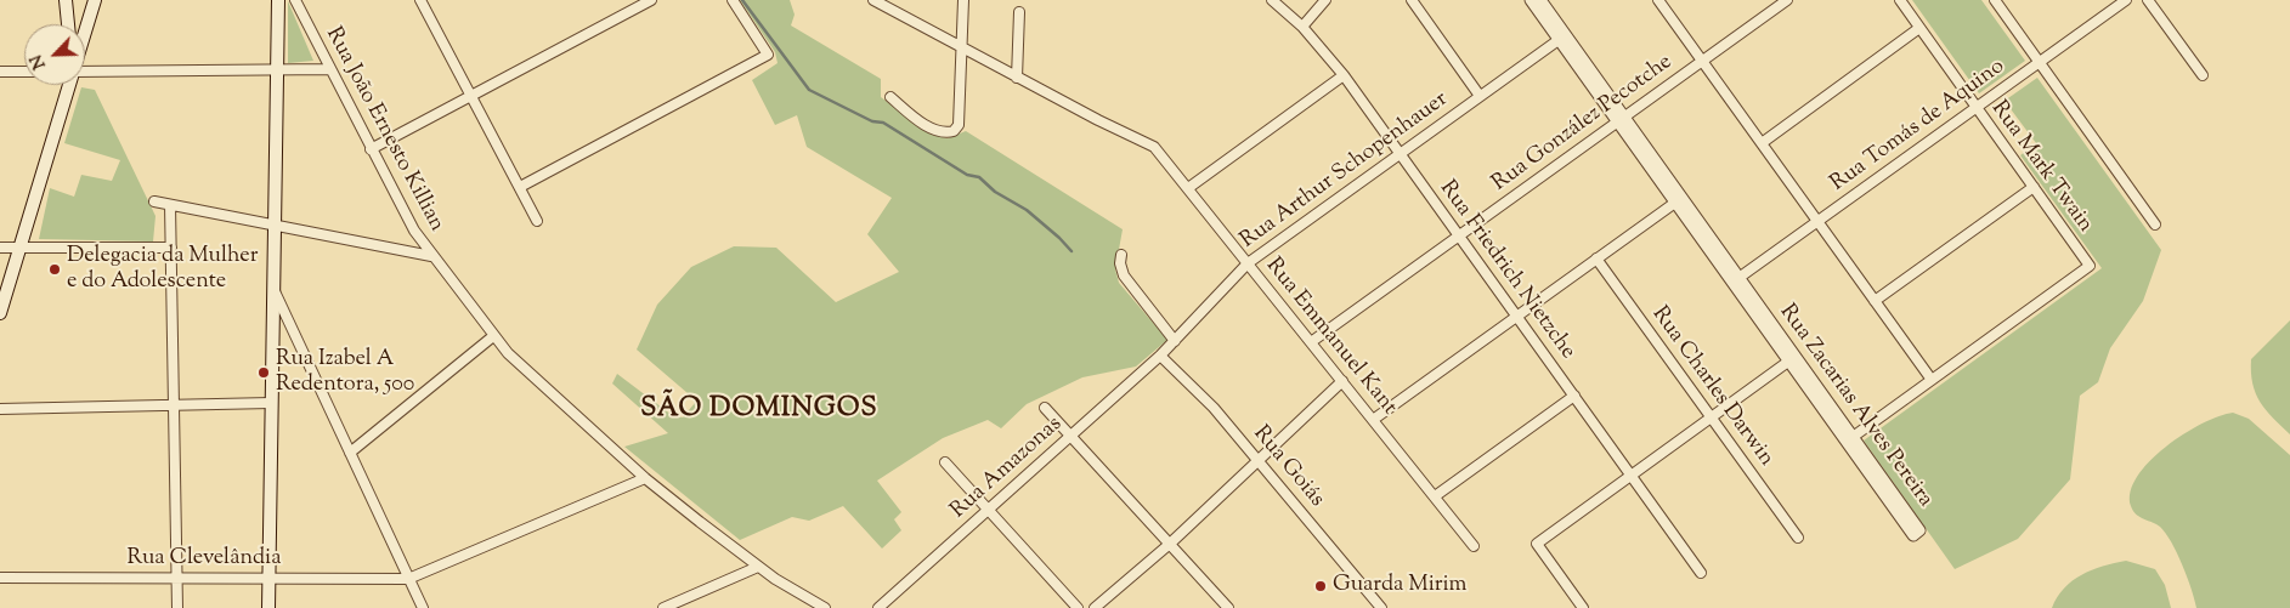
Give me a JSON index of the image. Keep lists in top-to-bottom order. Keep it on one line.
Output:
{"streets":{"street":["Rua González Pecotche","Rua Tomás de Aquino","Rua João Ernesto Killian","Rua Mark Twain","Rua Arthur Schopenhauer","Rua Friedrich Nietzche","Rua Emmanuel Kant","Rua Charles Darwin","Rua Zacarias Alves Pereira","Rua Goiás","Rua Amazonas","Rua Clevelândia"]},"crossings":[["Rua González Pecotche","Rua Friedrich Nietzche"],["Rua González Pecotche","Rua Emmanuel Kant"],["Rua González Pecotche","Rua Zacarias Alves Pereira"],["Rua Tomás de Aquino","Rua Mark Twain"],["Rua Tomás de Aquino","Rua Zacarias Alves Pereira"],["Rua Arthur Schopenhauer","Rua Friedrich Nietzche"],["Rua Arthur Schopenhauer","Rua Emmanuel Kant"],["Rua Arthur Schopenhauer","Rua Zacarias Alves Pereira"],["Rua Arthur Schopenhauer","Rua Goiás"],["Rua Arthur Schopenhauer","Rua Amazonas"],["Rua Goiás","Rua Amazonas"]],"districts":["SÃO DOMINGOS"],"places":["Delegacia da Mulher e do Adolescente","Rua Izabel A Redentora, 500","Guarda Mirim"],"north":"bottom left"}
